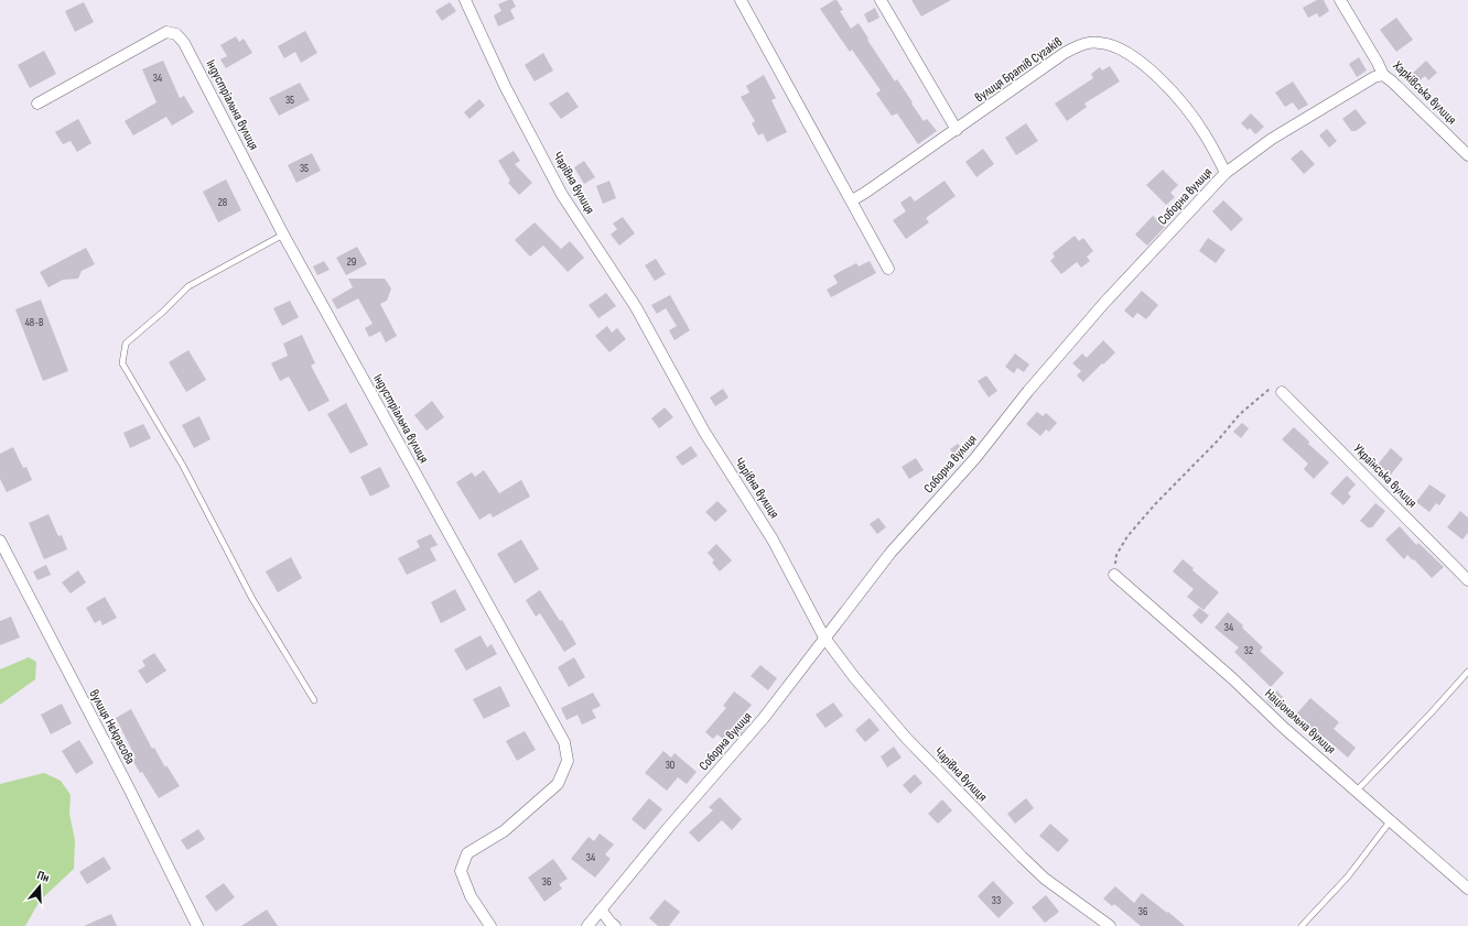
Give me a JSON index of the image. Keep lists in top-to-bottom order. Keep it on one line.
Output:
{"streets":{"street":["вулиця Братів Сугаків","Харківська вулиця","Індустріальна вулиця","Чарівна вулиця","Соборна вулиця","Українська вулиця","Національна вулиця","вулиця Нєкрасова"]},"crossings":[["вулиця Братів Сугаків","Соборна вулиця"],["Харківська вулиця","Соборна вулиця"],["Чарівна вулиця","Соборна вулиця"]],"house_numbers":["34","35","35","28","29","48-В","34","32","30","34","36","33","36"],"north":"top"}
